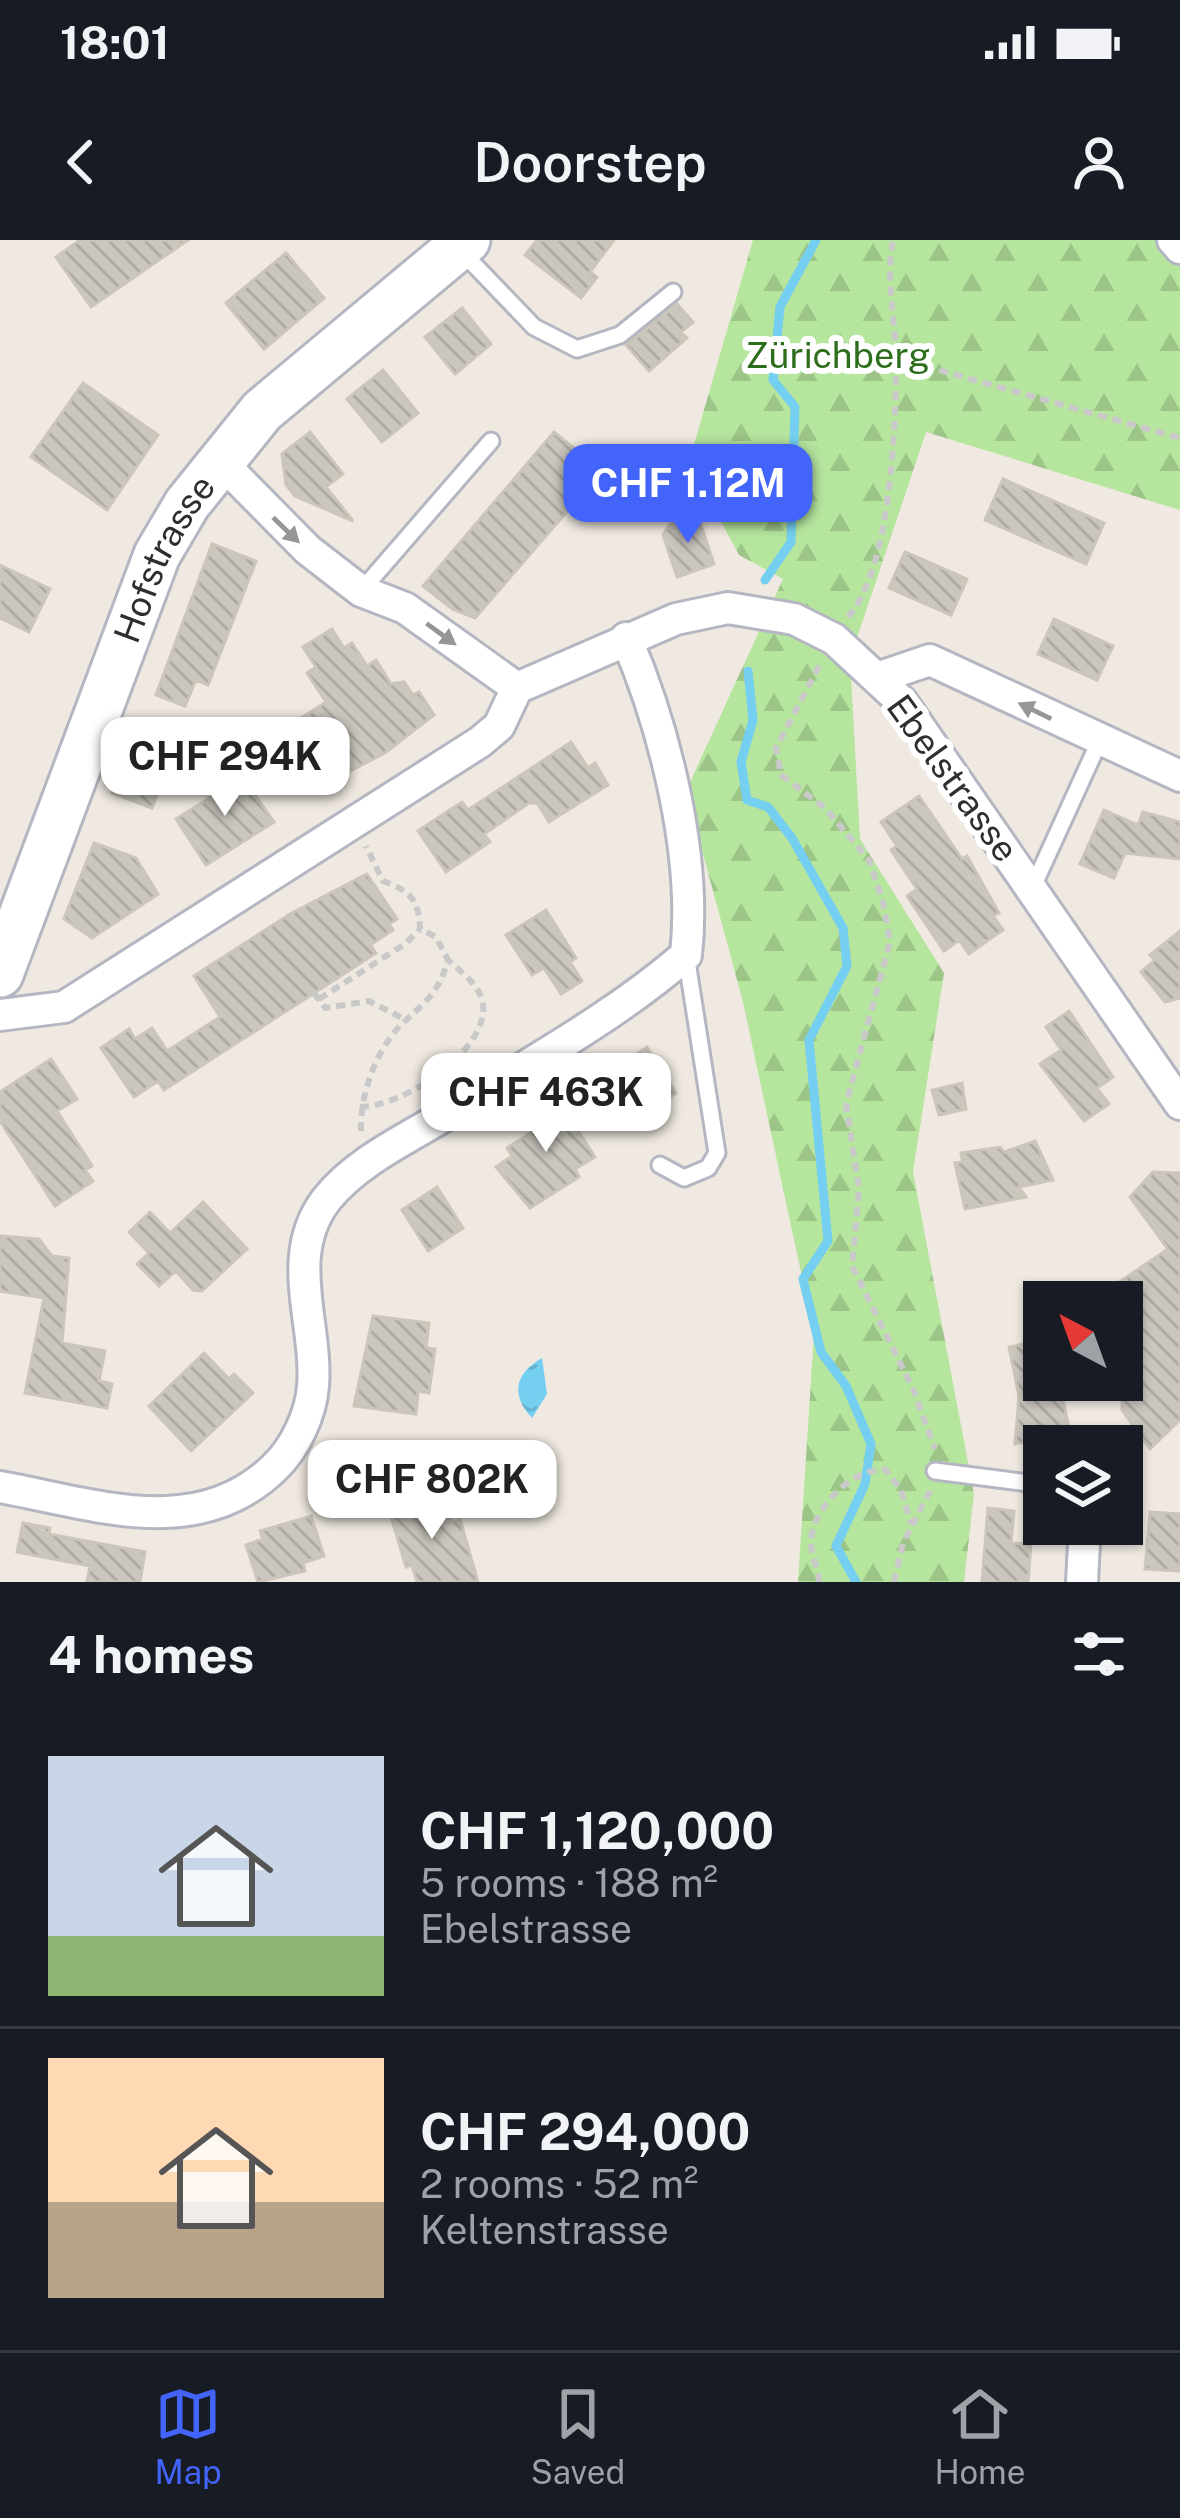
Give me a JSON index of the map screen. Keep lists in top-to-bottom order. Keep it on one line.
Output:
{"streets":{"main road":["Hofstrasse"],"street":["Ebelstrasse"]},"parks":["Zürichberg"],"north":"top left","page":{"status":"18:01","header":"Doorstep","price":["CHF 1.12M","CHF 294K","CHF 463K","CHF 802K"],"heading":"4 homes","list":[{"name":"CHF 1,120,000","note":"5 rooms · 188 m² · Ebelstrasse"},{"name":"CHF 294,000","note":"2 rooms · 52 m² · Keltenstrasse"}],"tabs":["Map","Saved","Home"]}}
